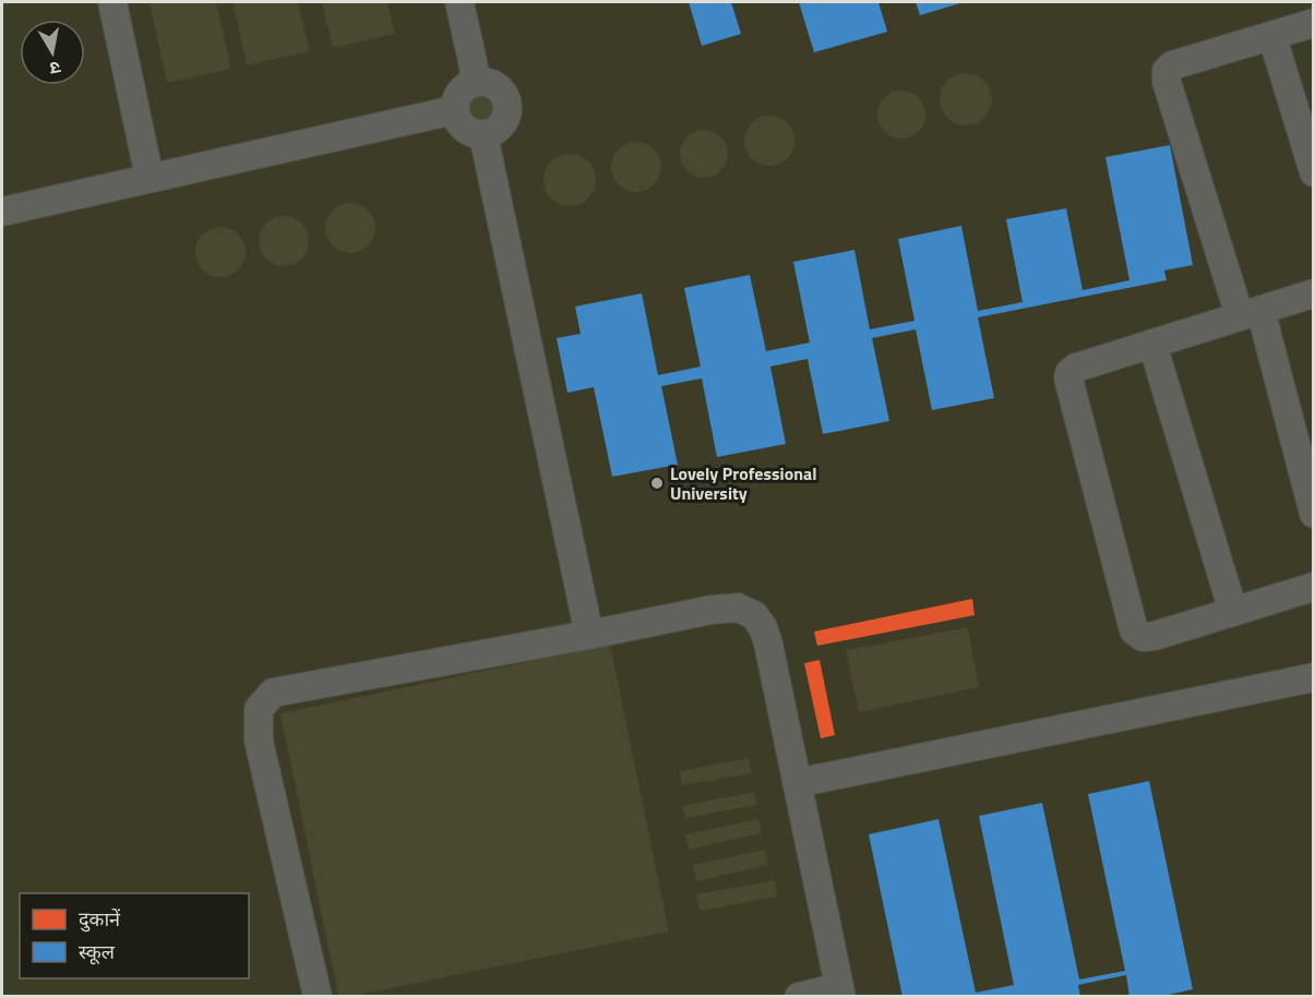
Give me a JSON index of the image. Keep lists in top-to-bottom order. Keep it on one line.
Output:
{"places":["Lovely Professional University"],"legend":["दुकानें","स्कूल"],"north":"bottom"}
